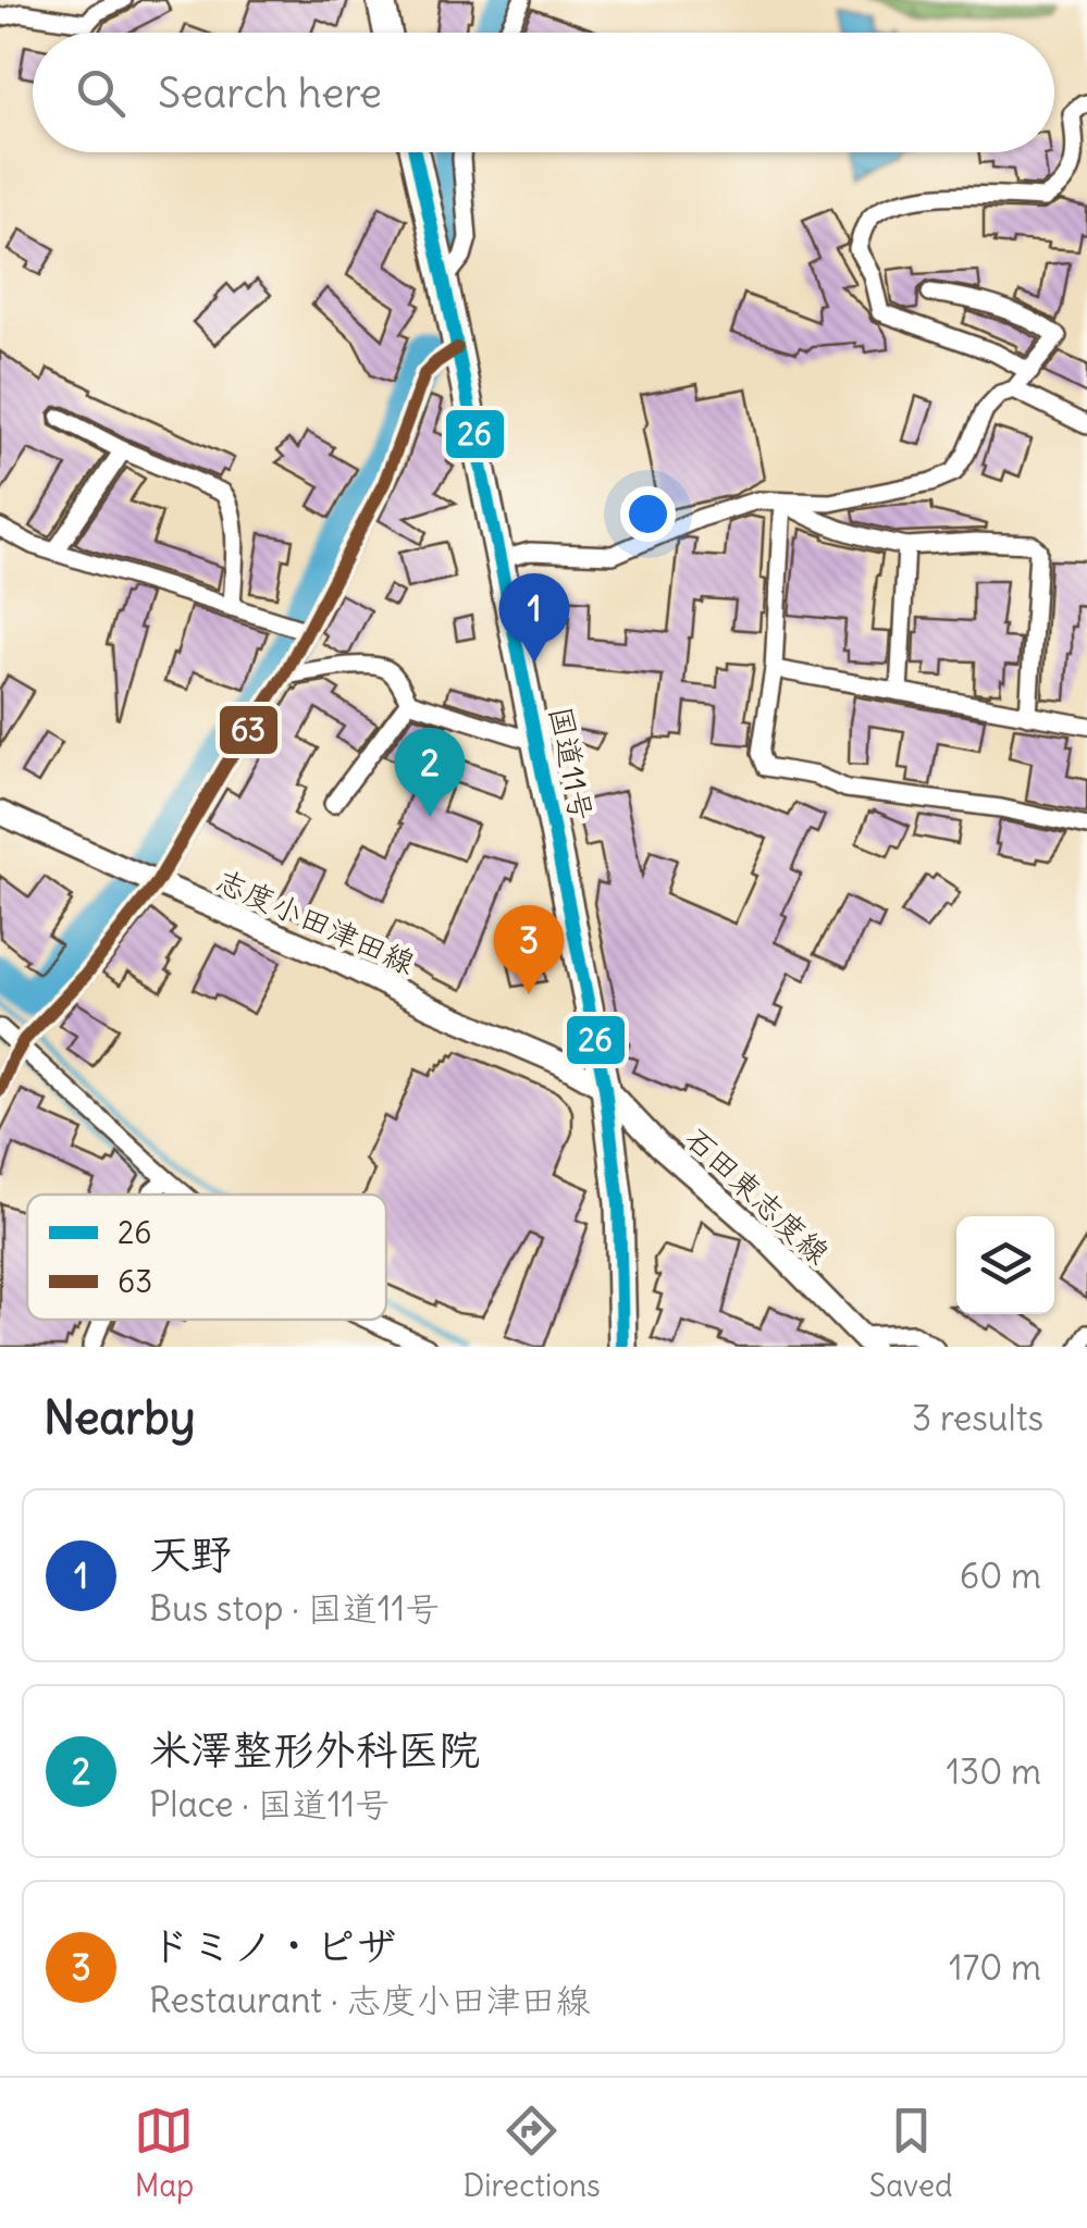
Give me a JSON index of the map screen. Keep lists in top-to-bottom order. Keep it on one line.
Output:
{"streets":{"highway":["国道11号"],"main road":["志度小田津田線","石田東志度線"]},"crossings":[["国道11号","志度小田津田線"],["国道11号","石田東志度線"],["志度小田津田線","石田東志度線"]],"lines":["transit line 26","transit line 63"],"legend":["26","63"],"page":{"search":"Search here","pins":["1","2","3"],"heading":["Nearby","3 results"],"list":[{"mark":"1","name":"天野","note":"Bus stop · 国道11号","value":"60 m"},{"mark":"2","name":"米澤整形外科医院","note":"Place · 国道11号","value":"130 m"},{"mark":"3","name":"ドミノ・ピザ","note":"Restaurant · 志度小田津田線","value":"170 m"}],"nav":["Map","Directions","Saved"]}}
